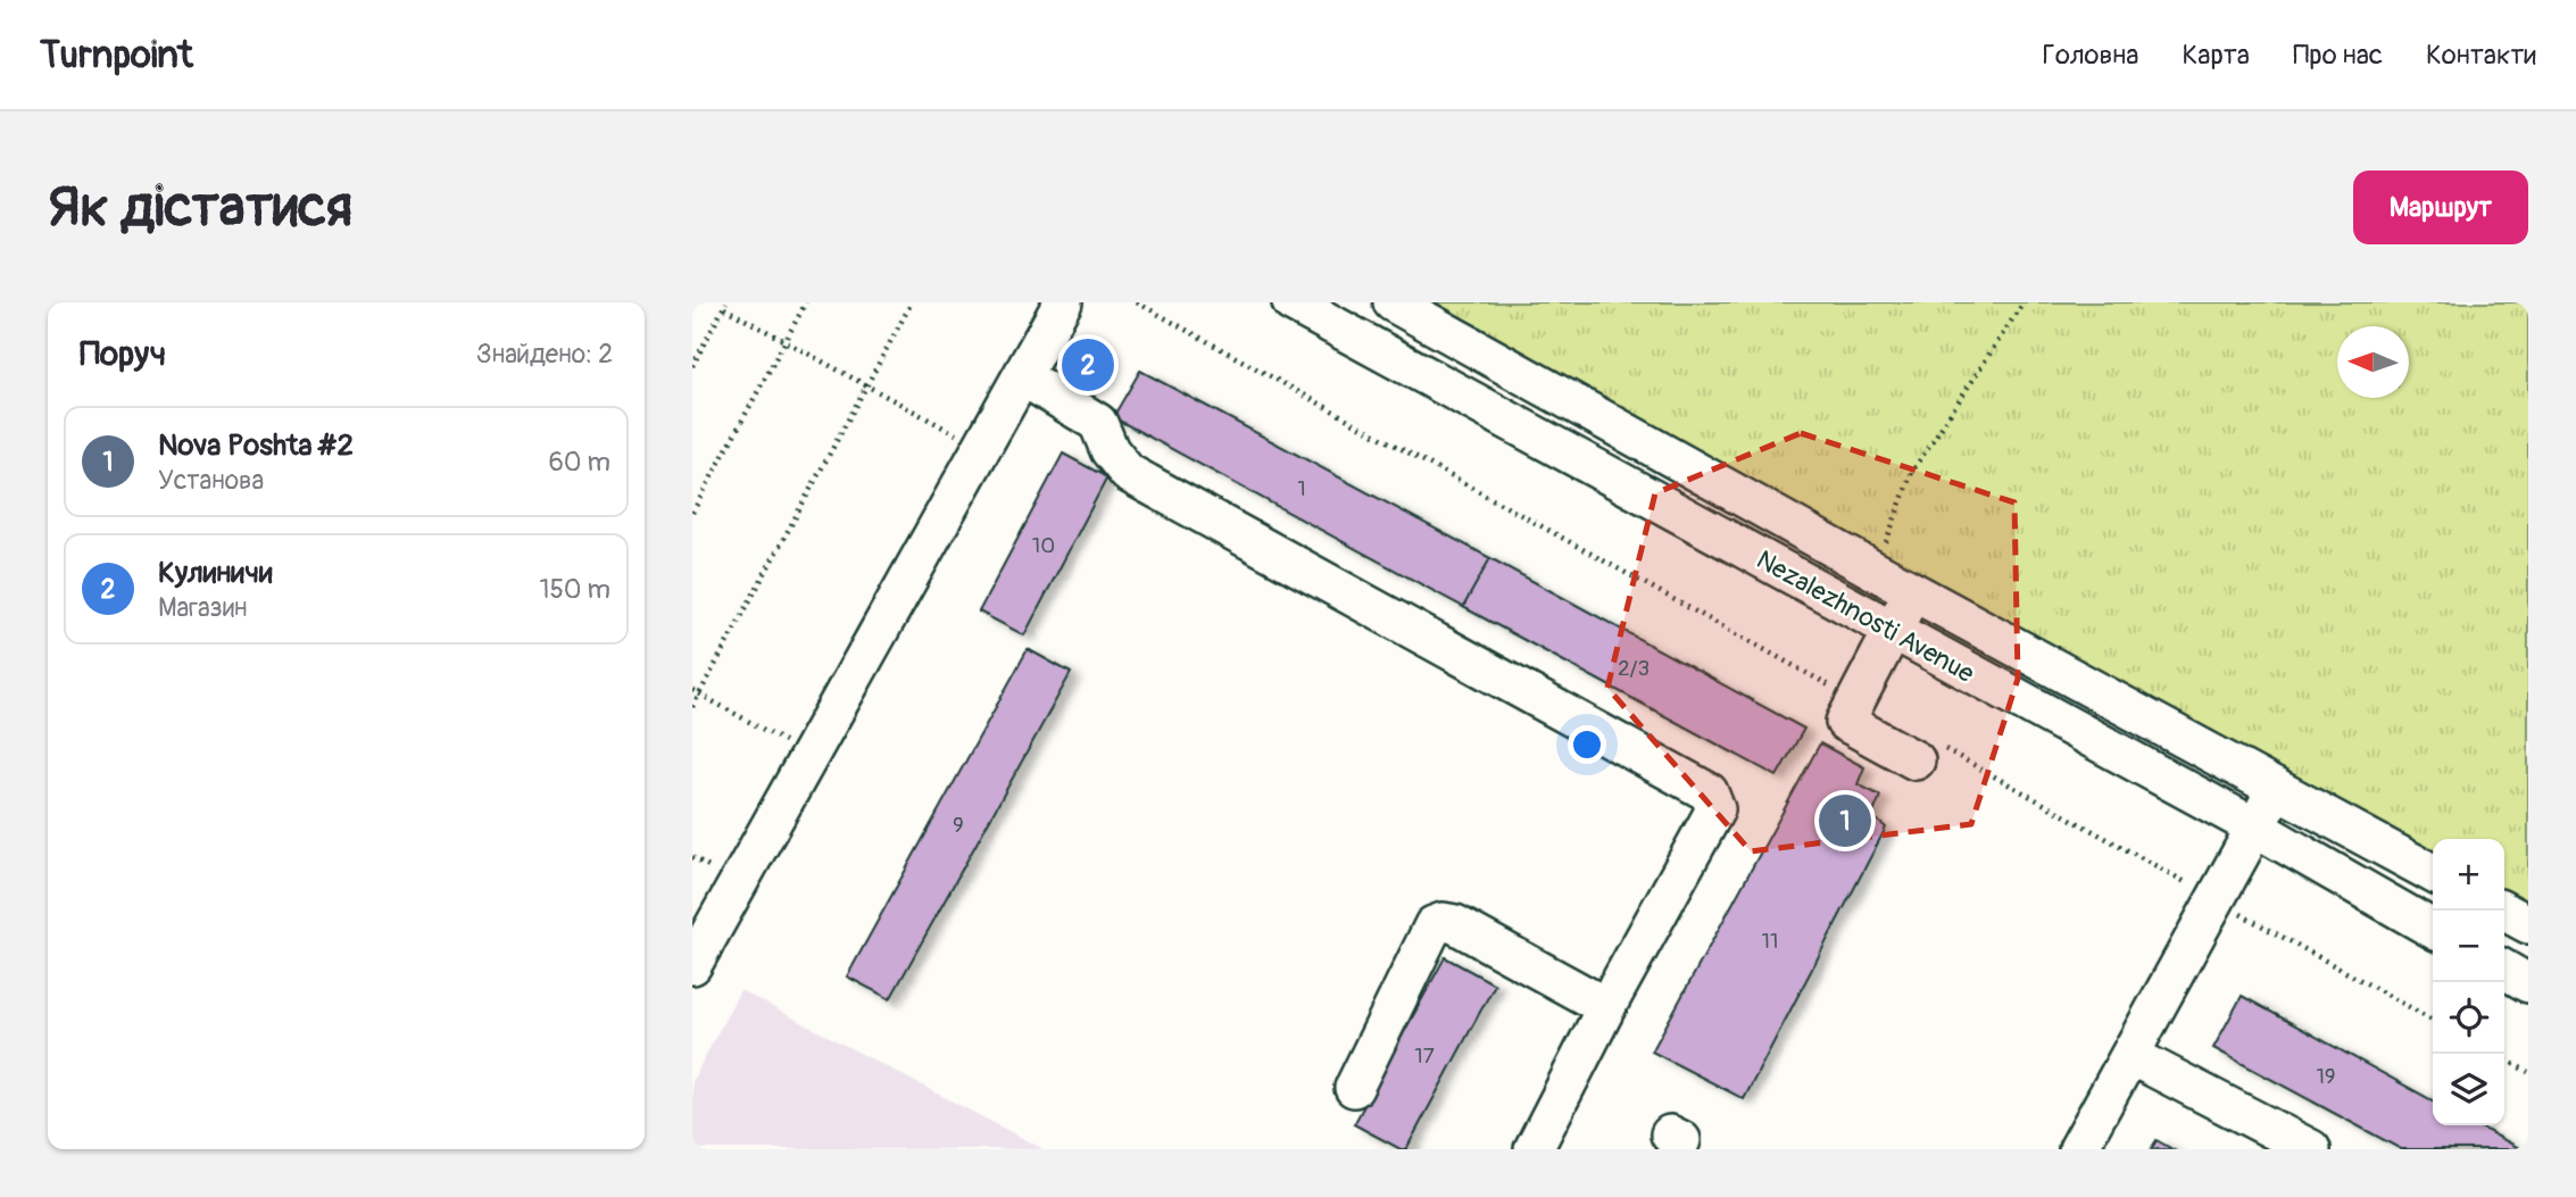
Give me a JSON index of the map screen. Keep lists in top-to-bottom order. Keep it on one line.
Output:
{"streets":{"street":["Nezalezhnosti Avenue"]},"house_numbers":["1","10","2/3","9","11","17","19"],"north":"left","page":{"header":"Turnpoint","nav":["Головна","Карта","Про нас","Контакти"],"buttons":"Маршрут","title":"Як дістатися","heading":["Поруч","Знайдено: 2"],"pins":["2","1"],"list":[{"mark":"1","name":"Nova Poshta #2","note":"Установа","value":"60 m"},{"mark":"2","name":"Кулиничи","note":"Магазин","value":"150 m"}],"map_buttons":["+","−"]}}
